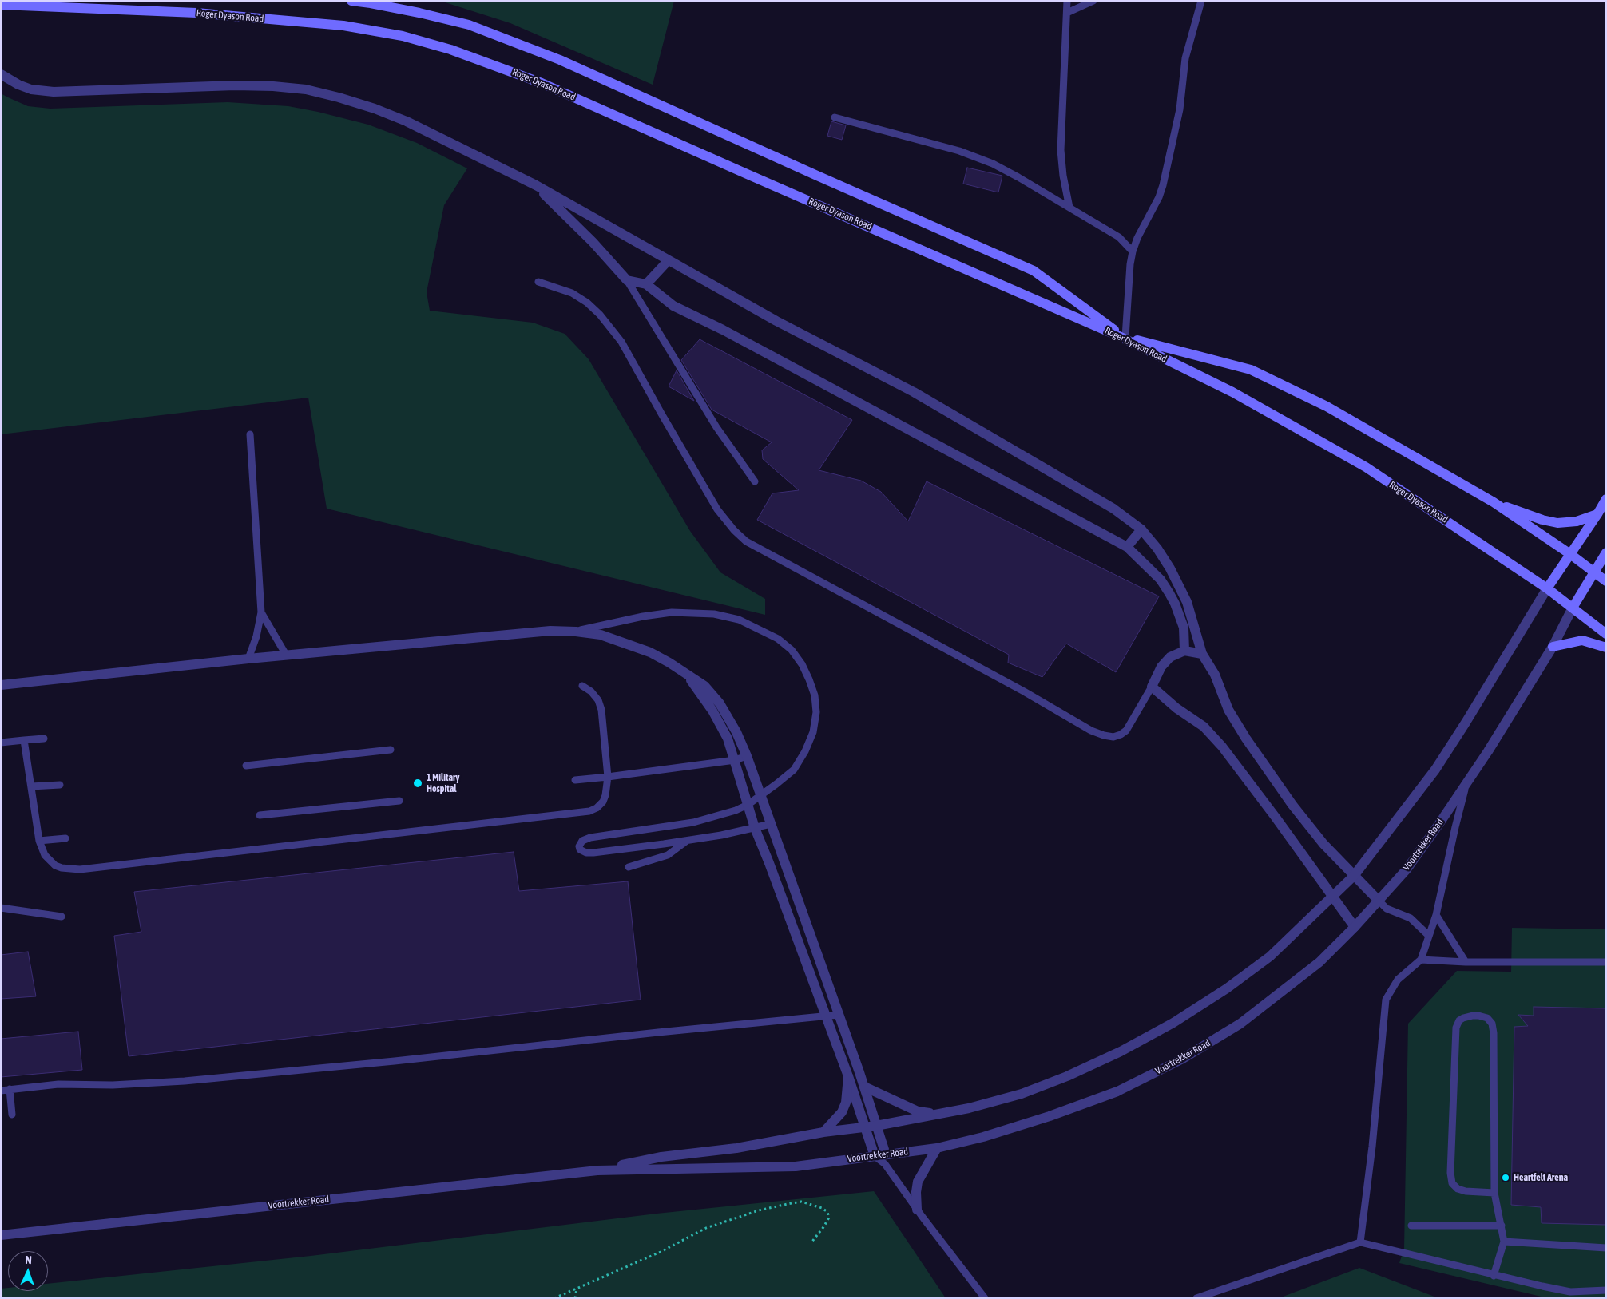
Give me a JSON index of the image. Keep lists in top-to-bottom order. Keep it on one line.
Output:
{"streets":{"main road":["Roger Dyason Road"],"street":["Voortrekker Road"]},"crossings":[["Roger Dyason Road","Voortrekker Road"]],"places":["1 Military Hospital","Heartfelt Arena"],"north":"top"}
